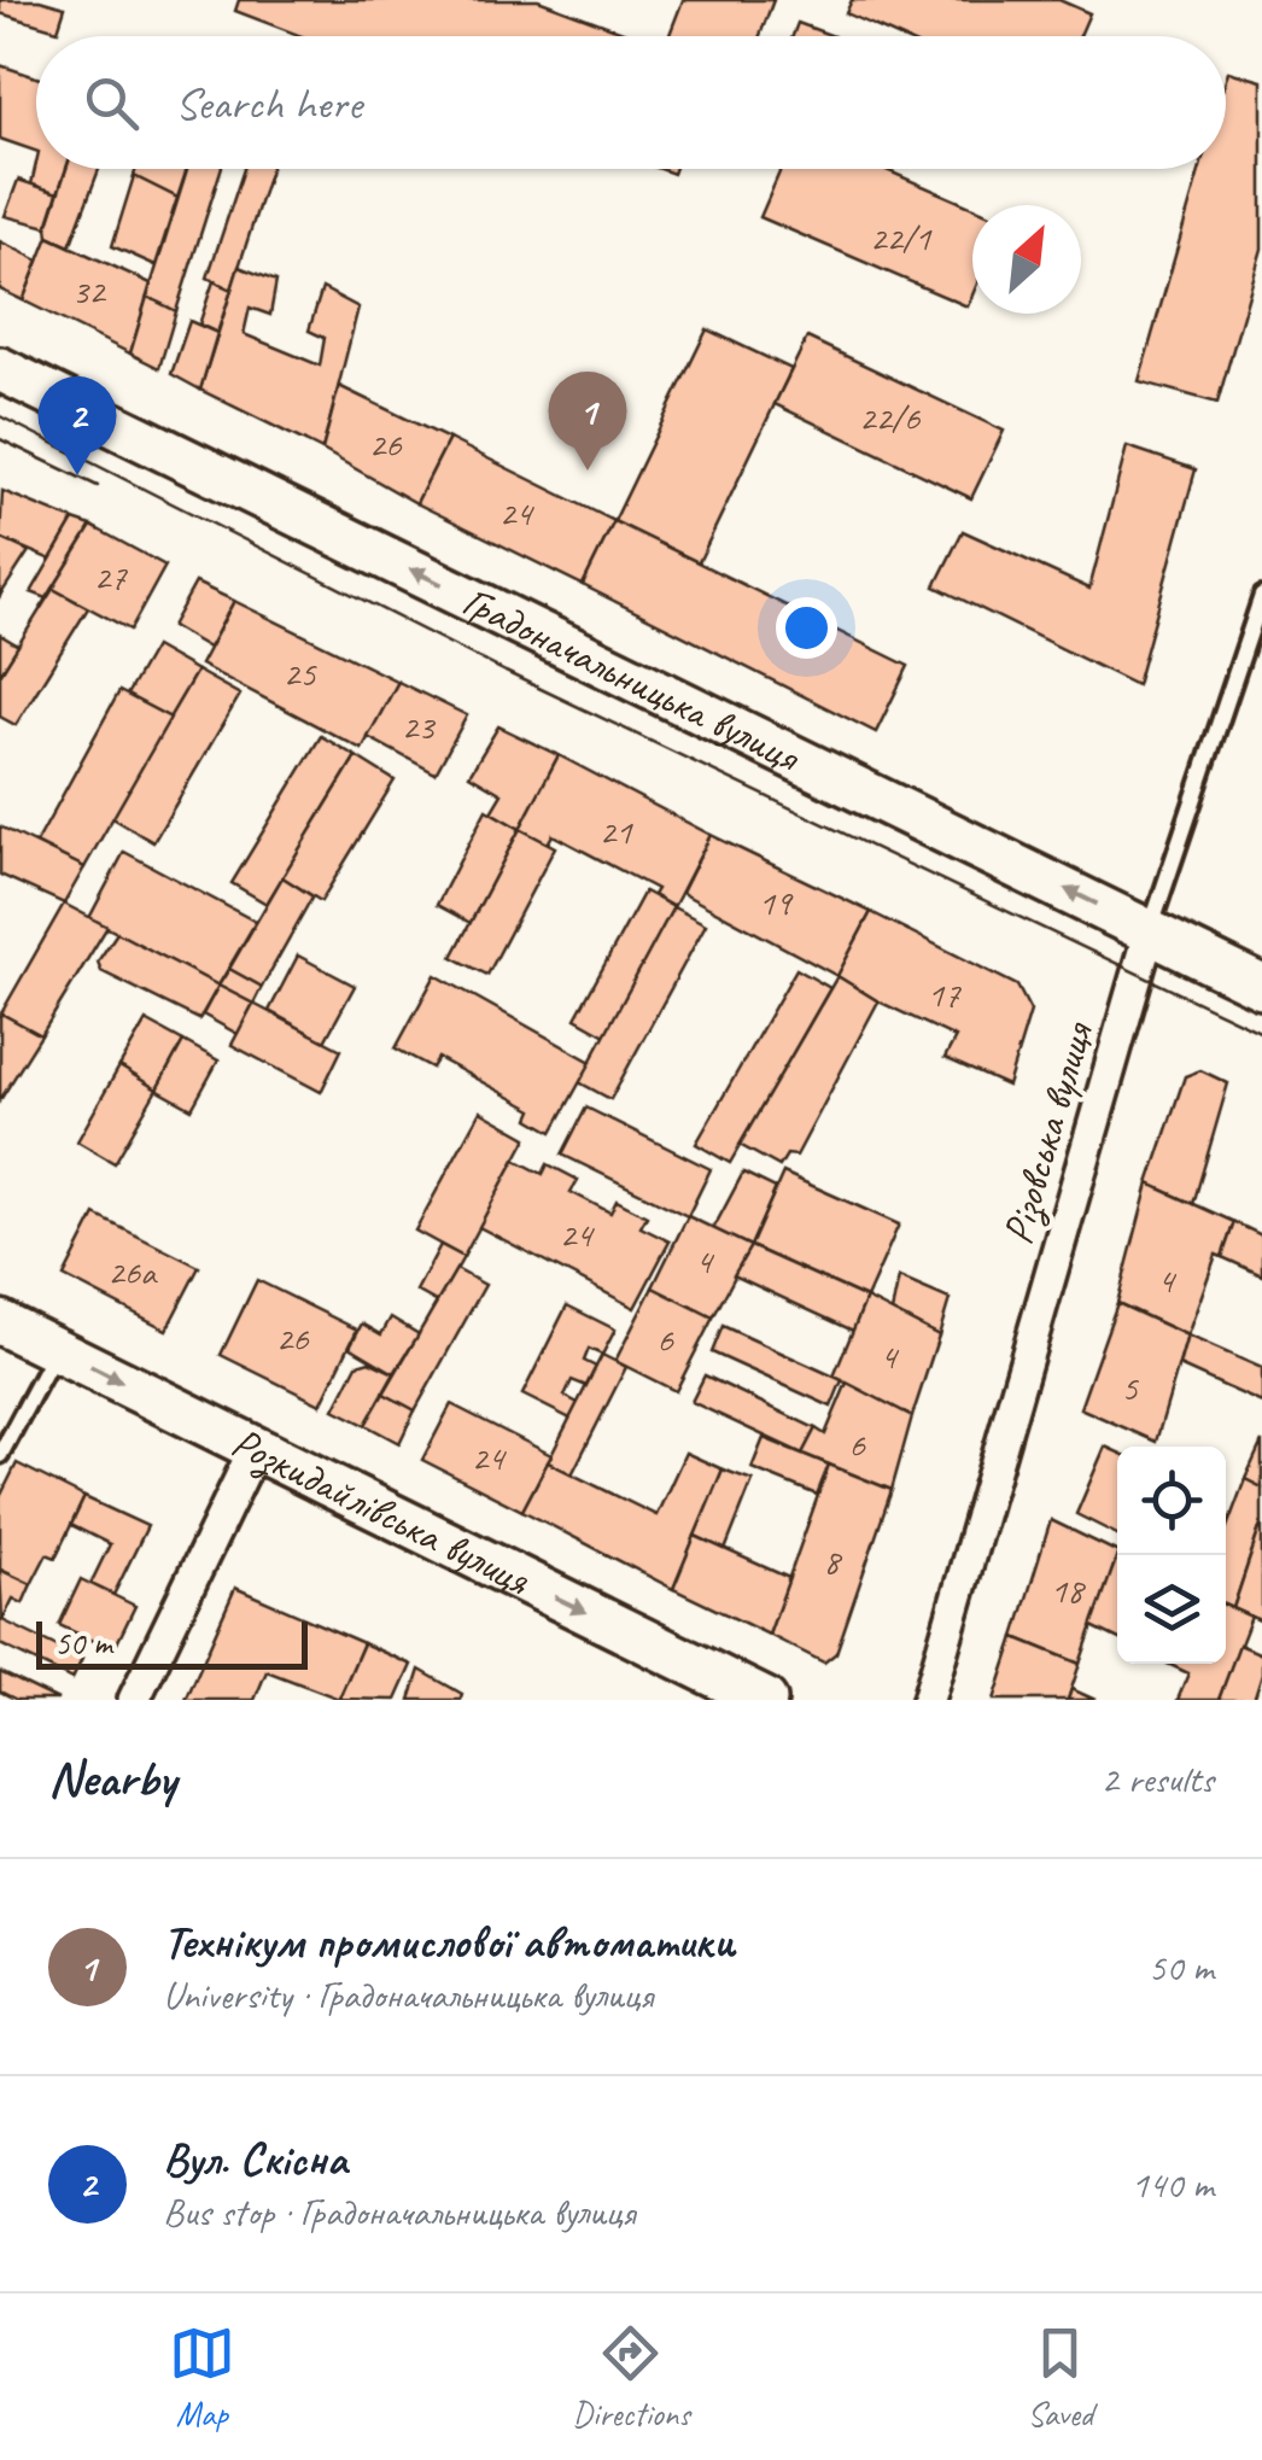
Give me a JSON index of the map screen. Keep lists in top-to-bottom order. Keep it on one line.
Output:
{"streets":{"street":["Градоначальницька вулиця","Різовська вулиця","Розкидайлівська вулиця"]},"crossings":[["Градоначальницька вулиця","Різовська вулиця"]],"one_way":["Градоначальницька вулиця","Розкидайлівська вулиця"],"house_numbers":["22/1","32","22/6","26","24","27","25","23","21","19","17","24","4","26а","4","26","6","4","5","6","24","8","18"],"scale_bar":"50 m","north":"top right","page":{"search":"Search here","pins":["1","2"],"scale":"50 m","heading":["Nearby","2 results"],"list":[{"mark":"1","name":"Технікум промислової автоматики","note":"University · Градоначальницька вулиця","value":"50 m"},{"mark":"2","name":"Вул. Скісна","note":"Bus stop · Градоначальницька вулиця","value":"140 m"}],"nav":["Map","Directions","Saved"]}}
